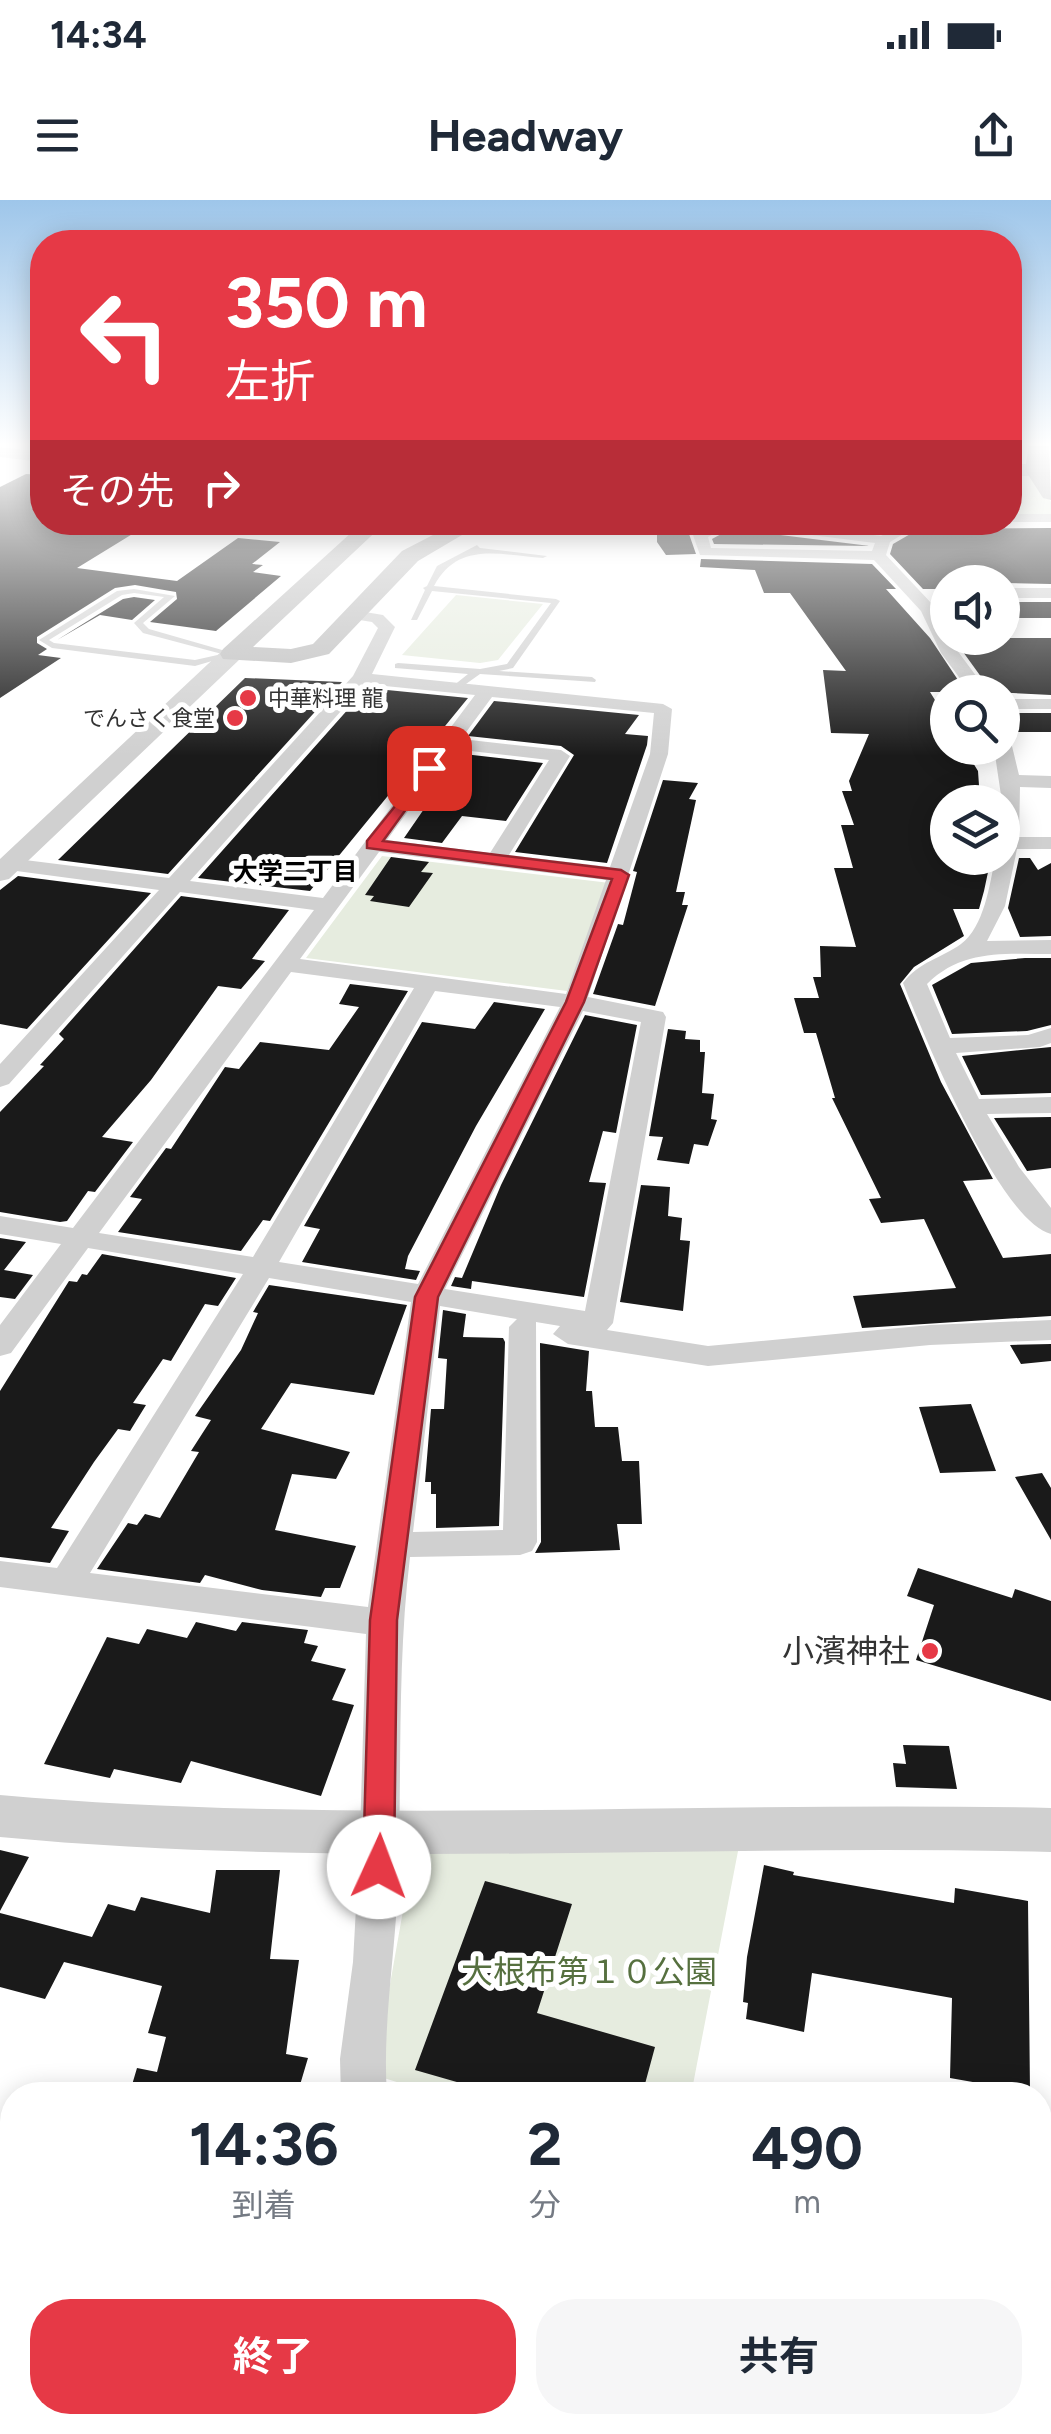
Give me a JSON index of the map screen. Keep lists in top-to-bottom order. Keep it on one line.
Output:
{"districts":["大学二丁目"],"parks":["大根布第１０公園"],"places":["中華料理 龍","でんさく食堂","小濱神社"],"page":{"status":"14:34","header":"Headway","turn":["350 m","左折"],"then":"その先","eta":["14:36","到着","2","分","490","m"],"buttons":["終了","共有"]}}
